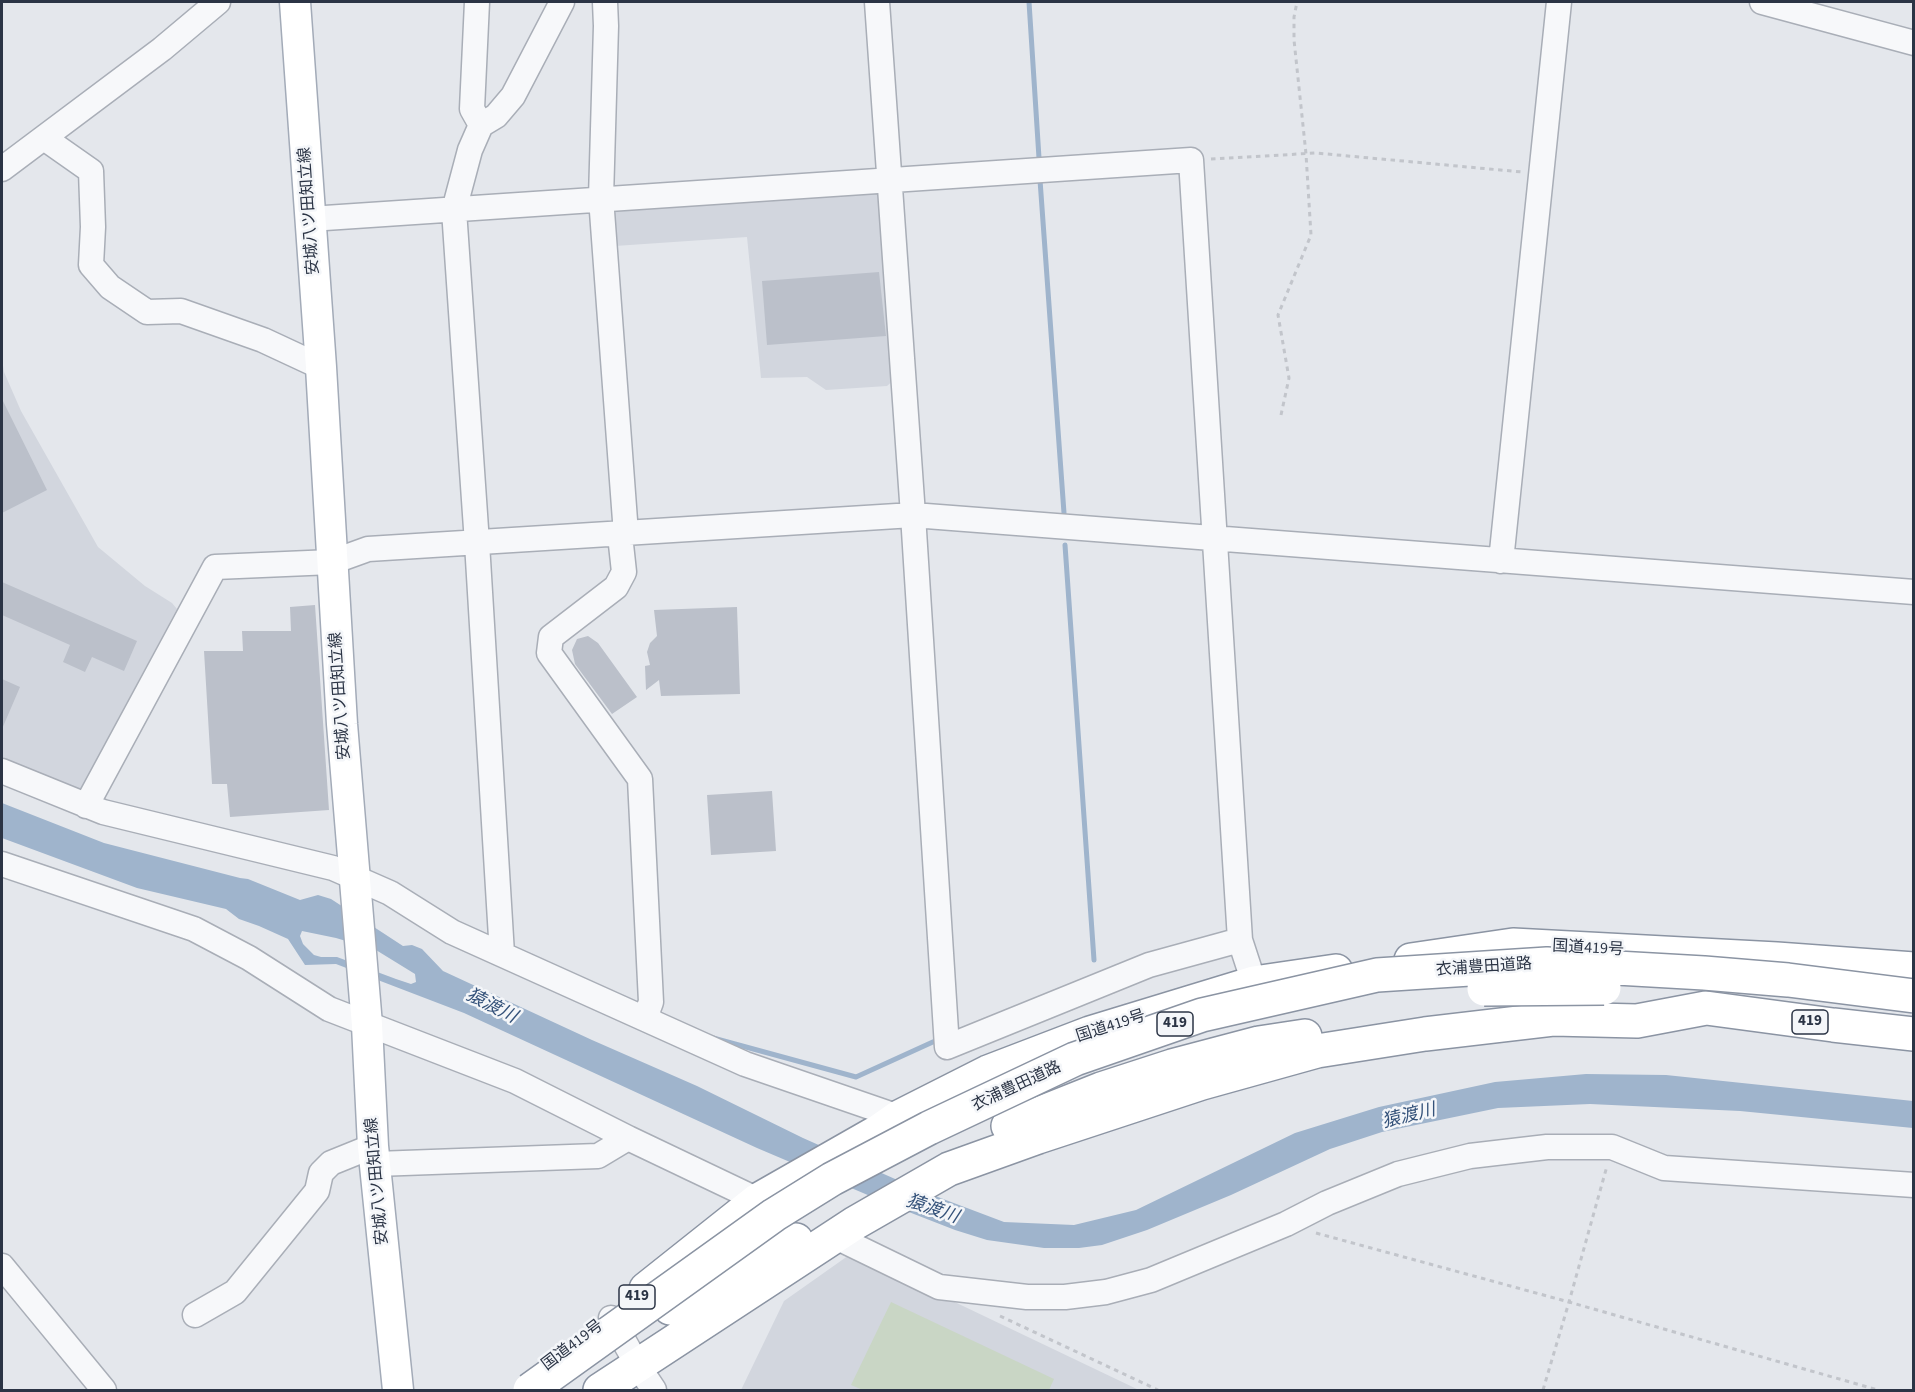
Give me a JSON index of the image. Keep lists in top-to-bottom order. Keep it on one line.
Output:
{"streets":{"highway":["国道419号","衣浦豊田道路","419"],"main road":["安城八ツ田知立線"]},"crossings":[["衣浦豊田道路","419"]],"water":["猿渡川"]}
